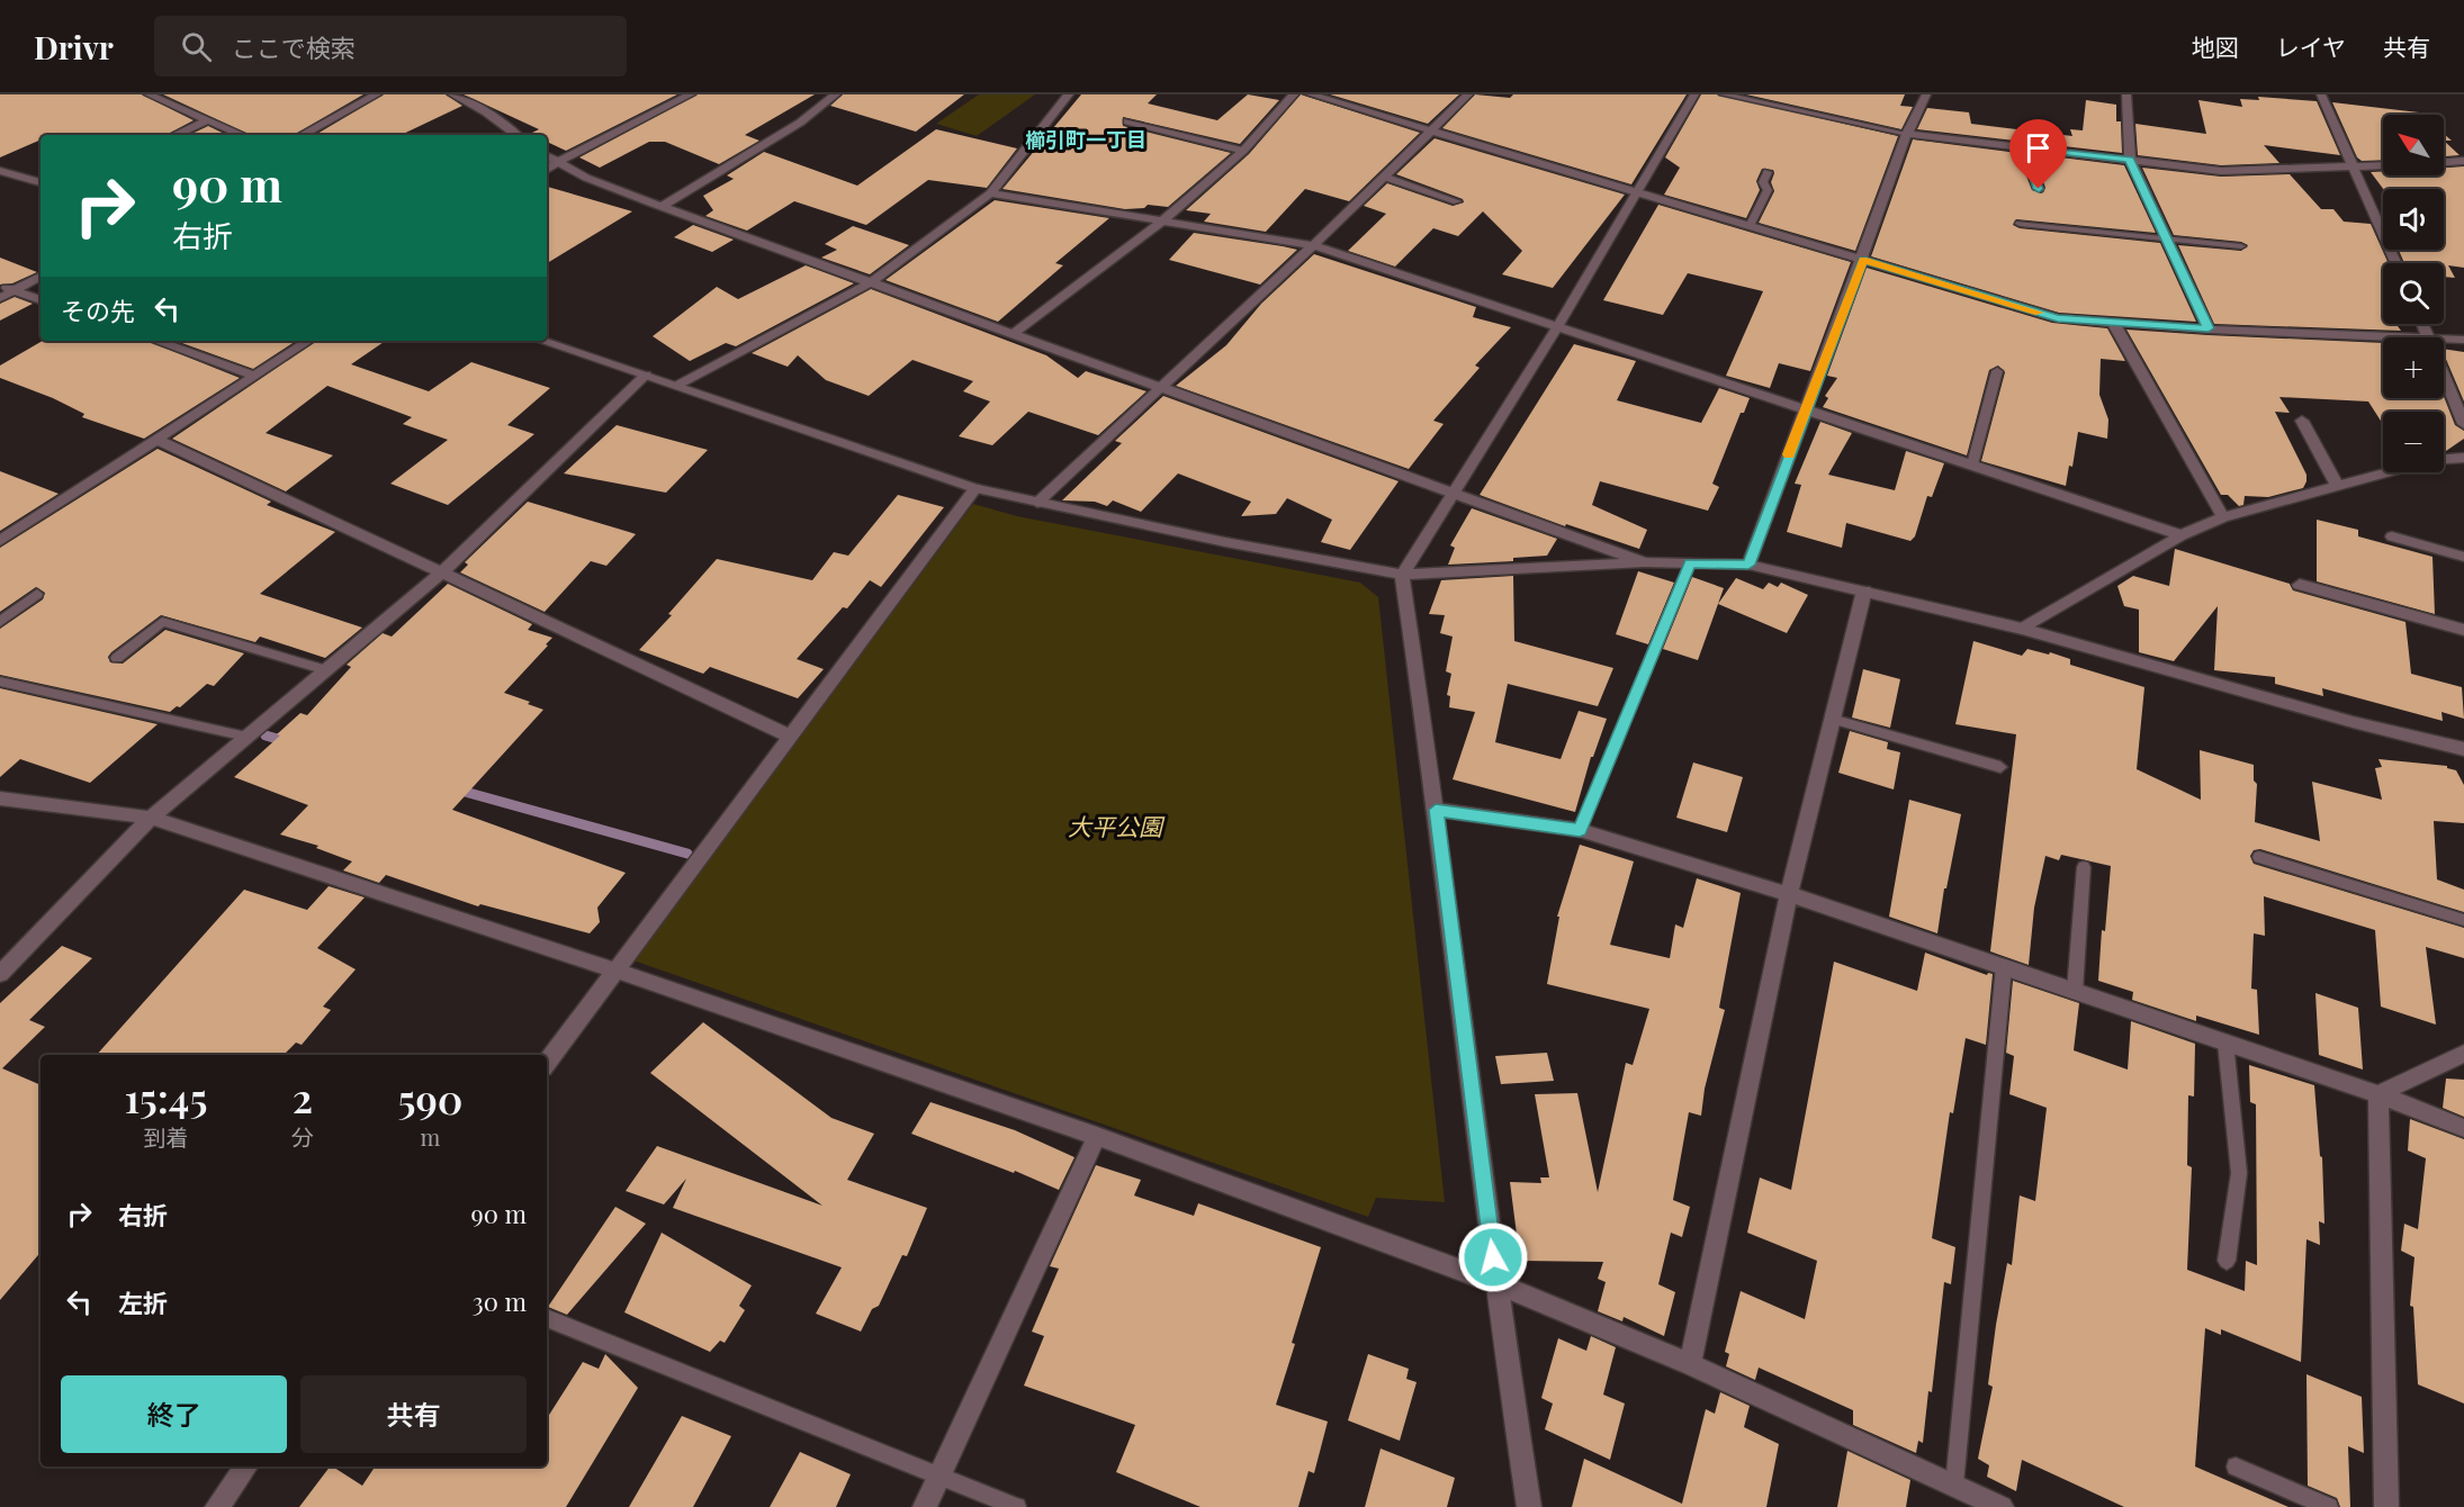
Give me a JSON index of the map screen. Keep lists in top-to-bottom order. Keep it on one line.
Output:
{"districts":["櫛引町一丁目"],"parks":["大平公園"],"north":"top left","page":{"header":"Drivr","search":"ここで検索","nav":["地図","レイヤ","共有"],"map_buttons":["+","−"],"turn":["90 m","右折"],"then":"その先","eta":["15:45","到着","2","分","590","m"],"list":[{"name":"右折","value":"90 m"},{"name":"左折","value":"30 m"}],"buttons":["終了","共有"]}}
